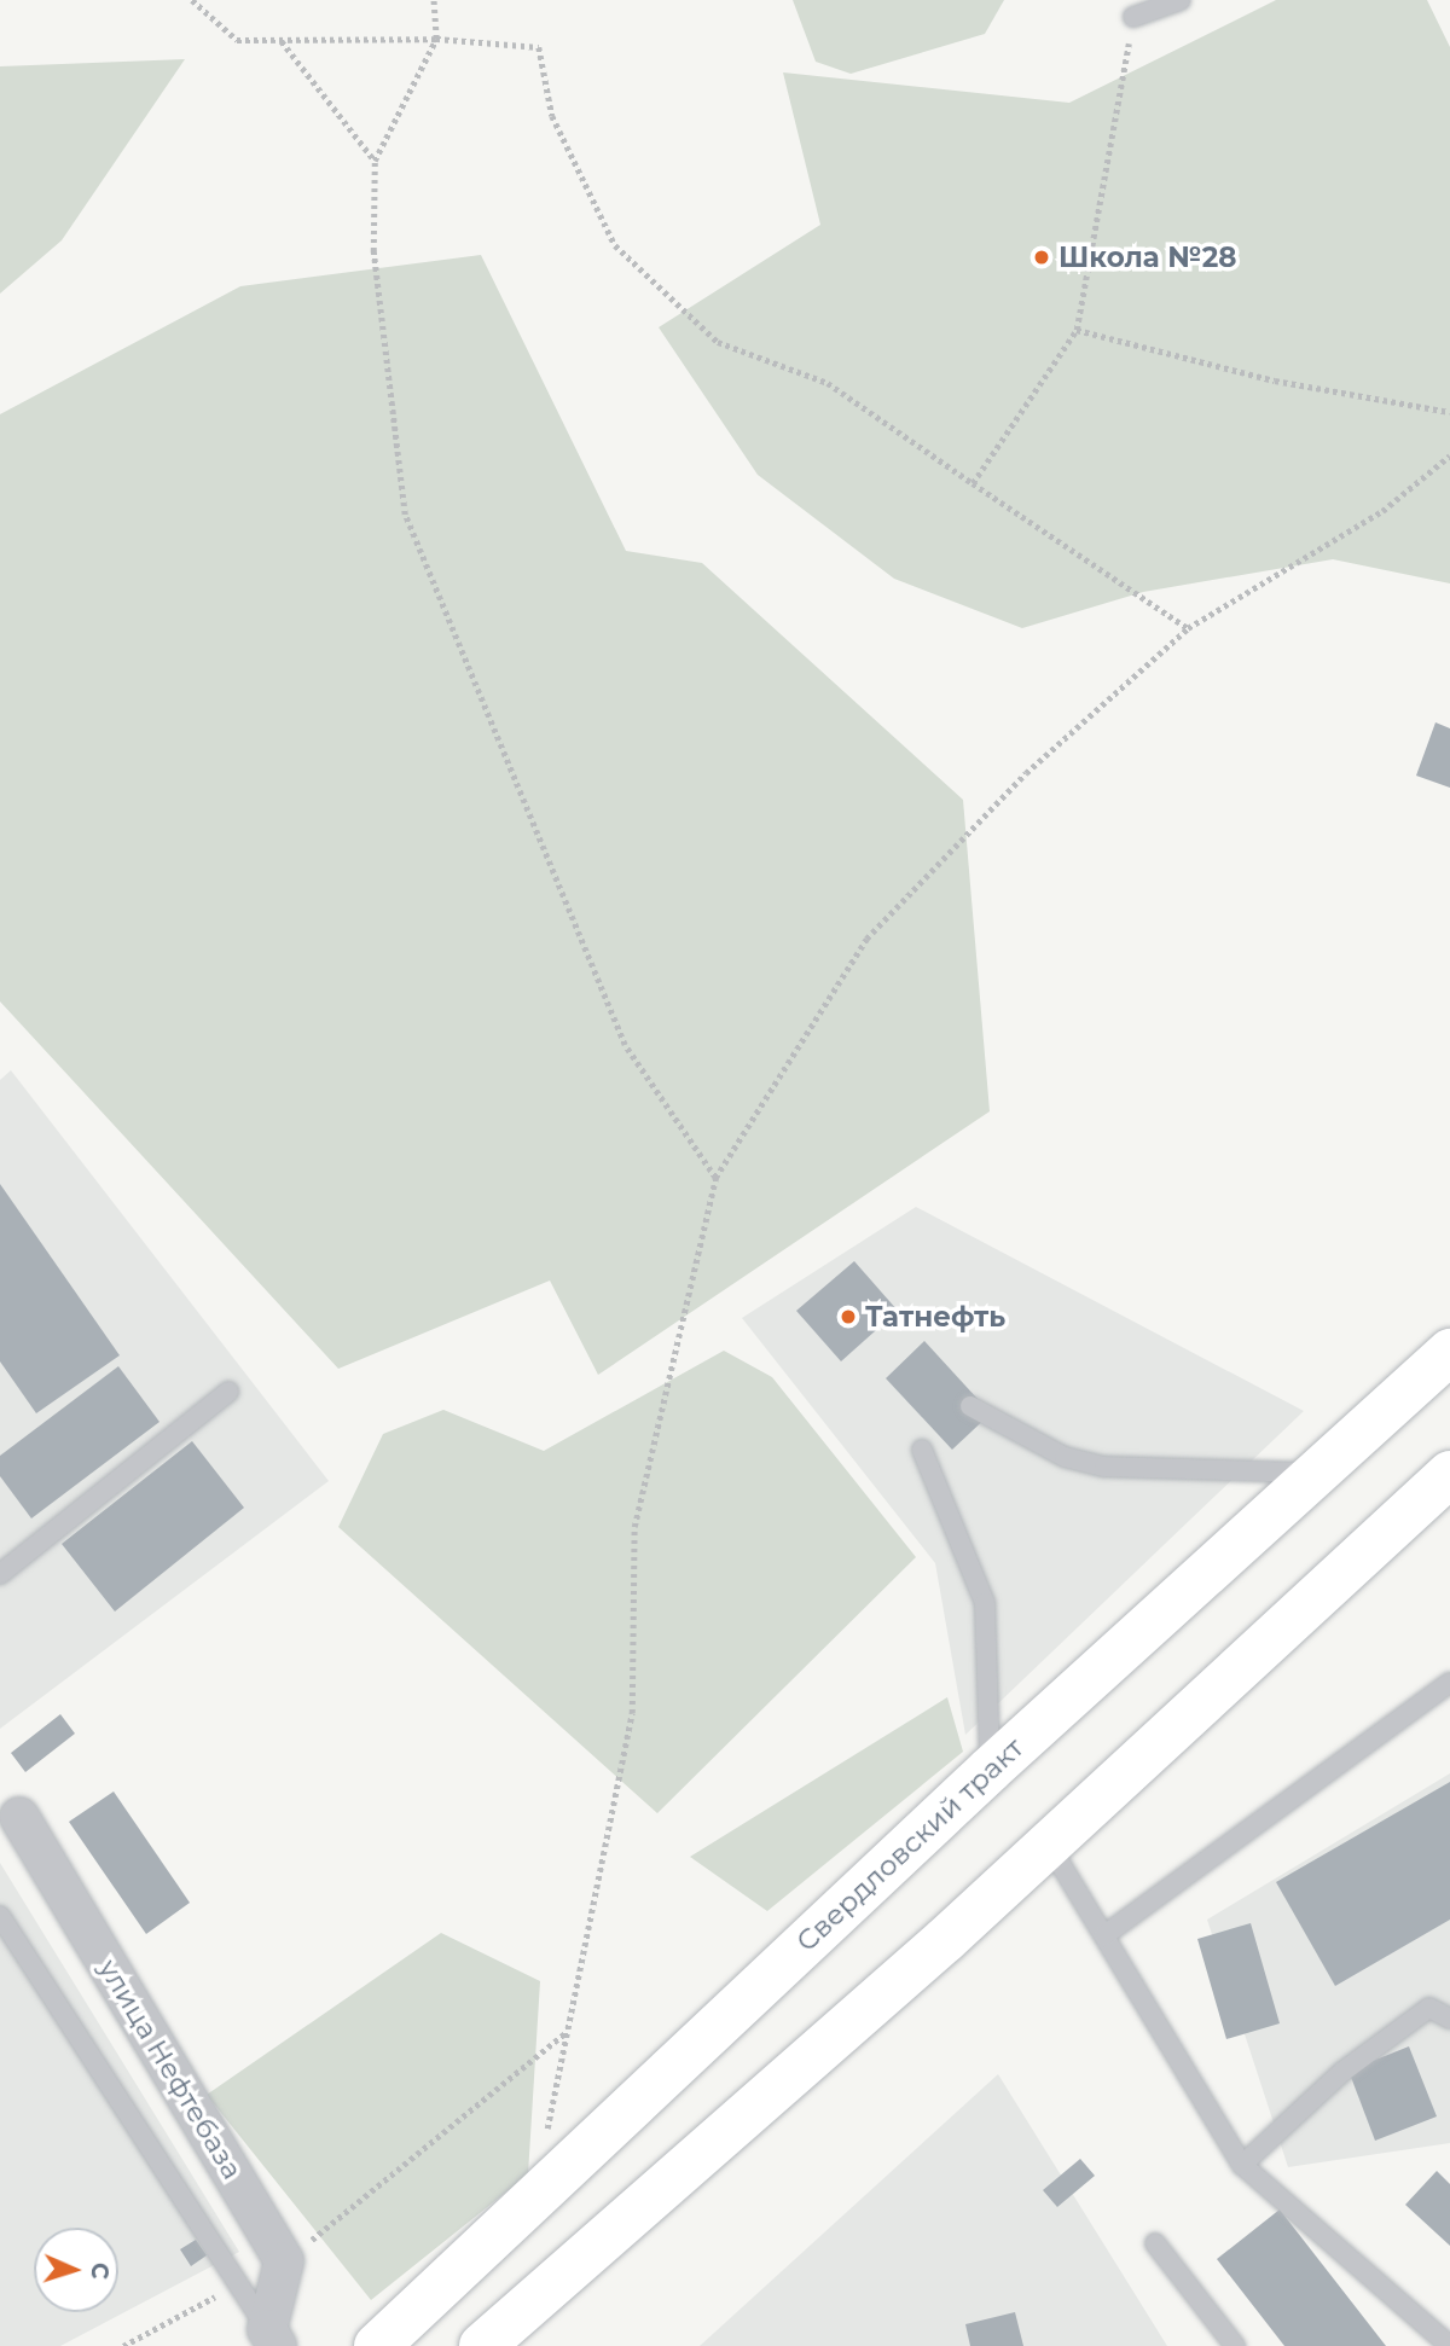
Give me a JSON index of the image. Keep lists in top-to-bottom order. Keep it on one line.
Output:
{"streets":{"main road":["Свердловский тракт"],"street":["улица Нефтебаза"]},"places":["Школа №28","Татнефть"],"north":"right"}
